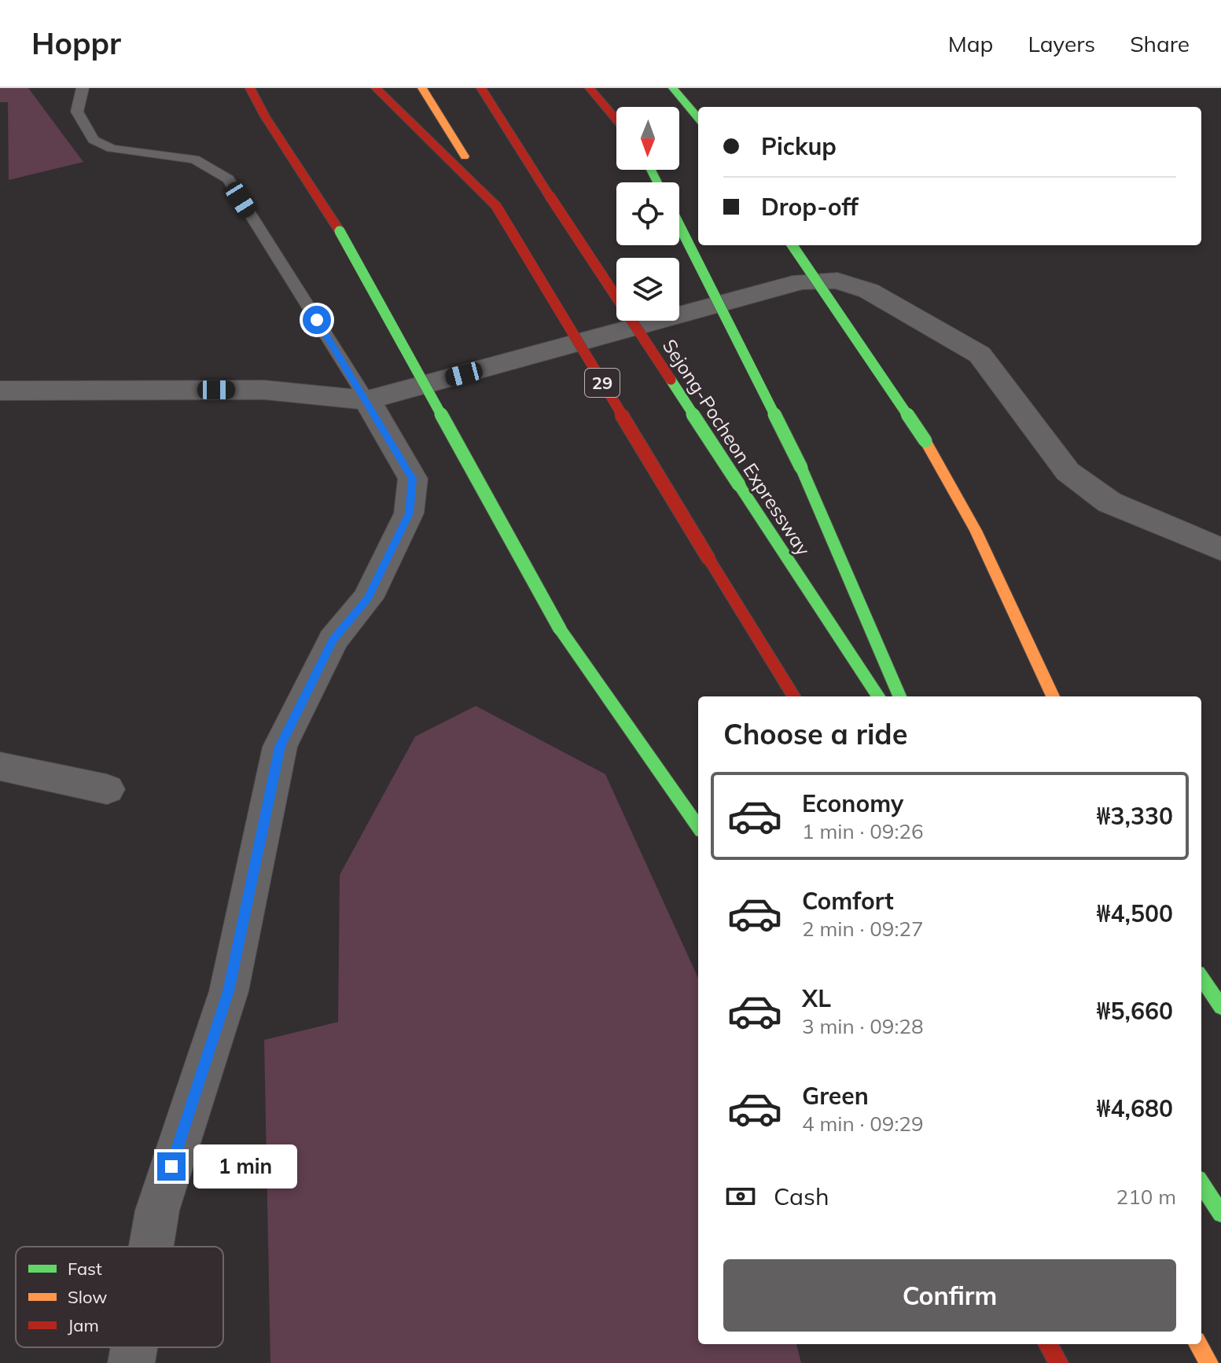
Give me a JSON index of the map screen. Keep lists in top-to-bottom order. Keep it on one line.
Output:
{"streets":{"highway":["29","Sejong-Pocheon Expressway"]},"legend":["Fast","Slow","Jam"],"north":"bottom","page":{"header":"Hoppr","nav":["Map","Layers","Share"],"banner":["Pickup","Drop-off"],"heading":"Choose a ride","list":[{"name":"Economy","note":"1 min · 09:26","value":"₩3,330"},{"name":"Comfort","note":"2 min · 09:27","value":"₩4,500"},{"name":"XL","note":"3 min · 09:28","value":"₩5,660"},{"name":"Green","note":"4 min · 09:29","value":"₩4,680"}],"bubble":"1 min","pay":["Cash","210 m"],"buttons":"Confirm"}}
